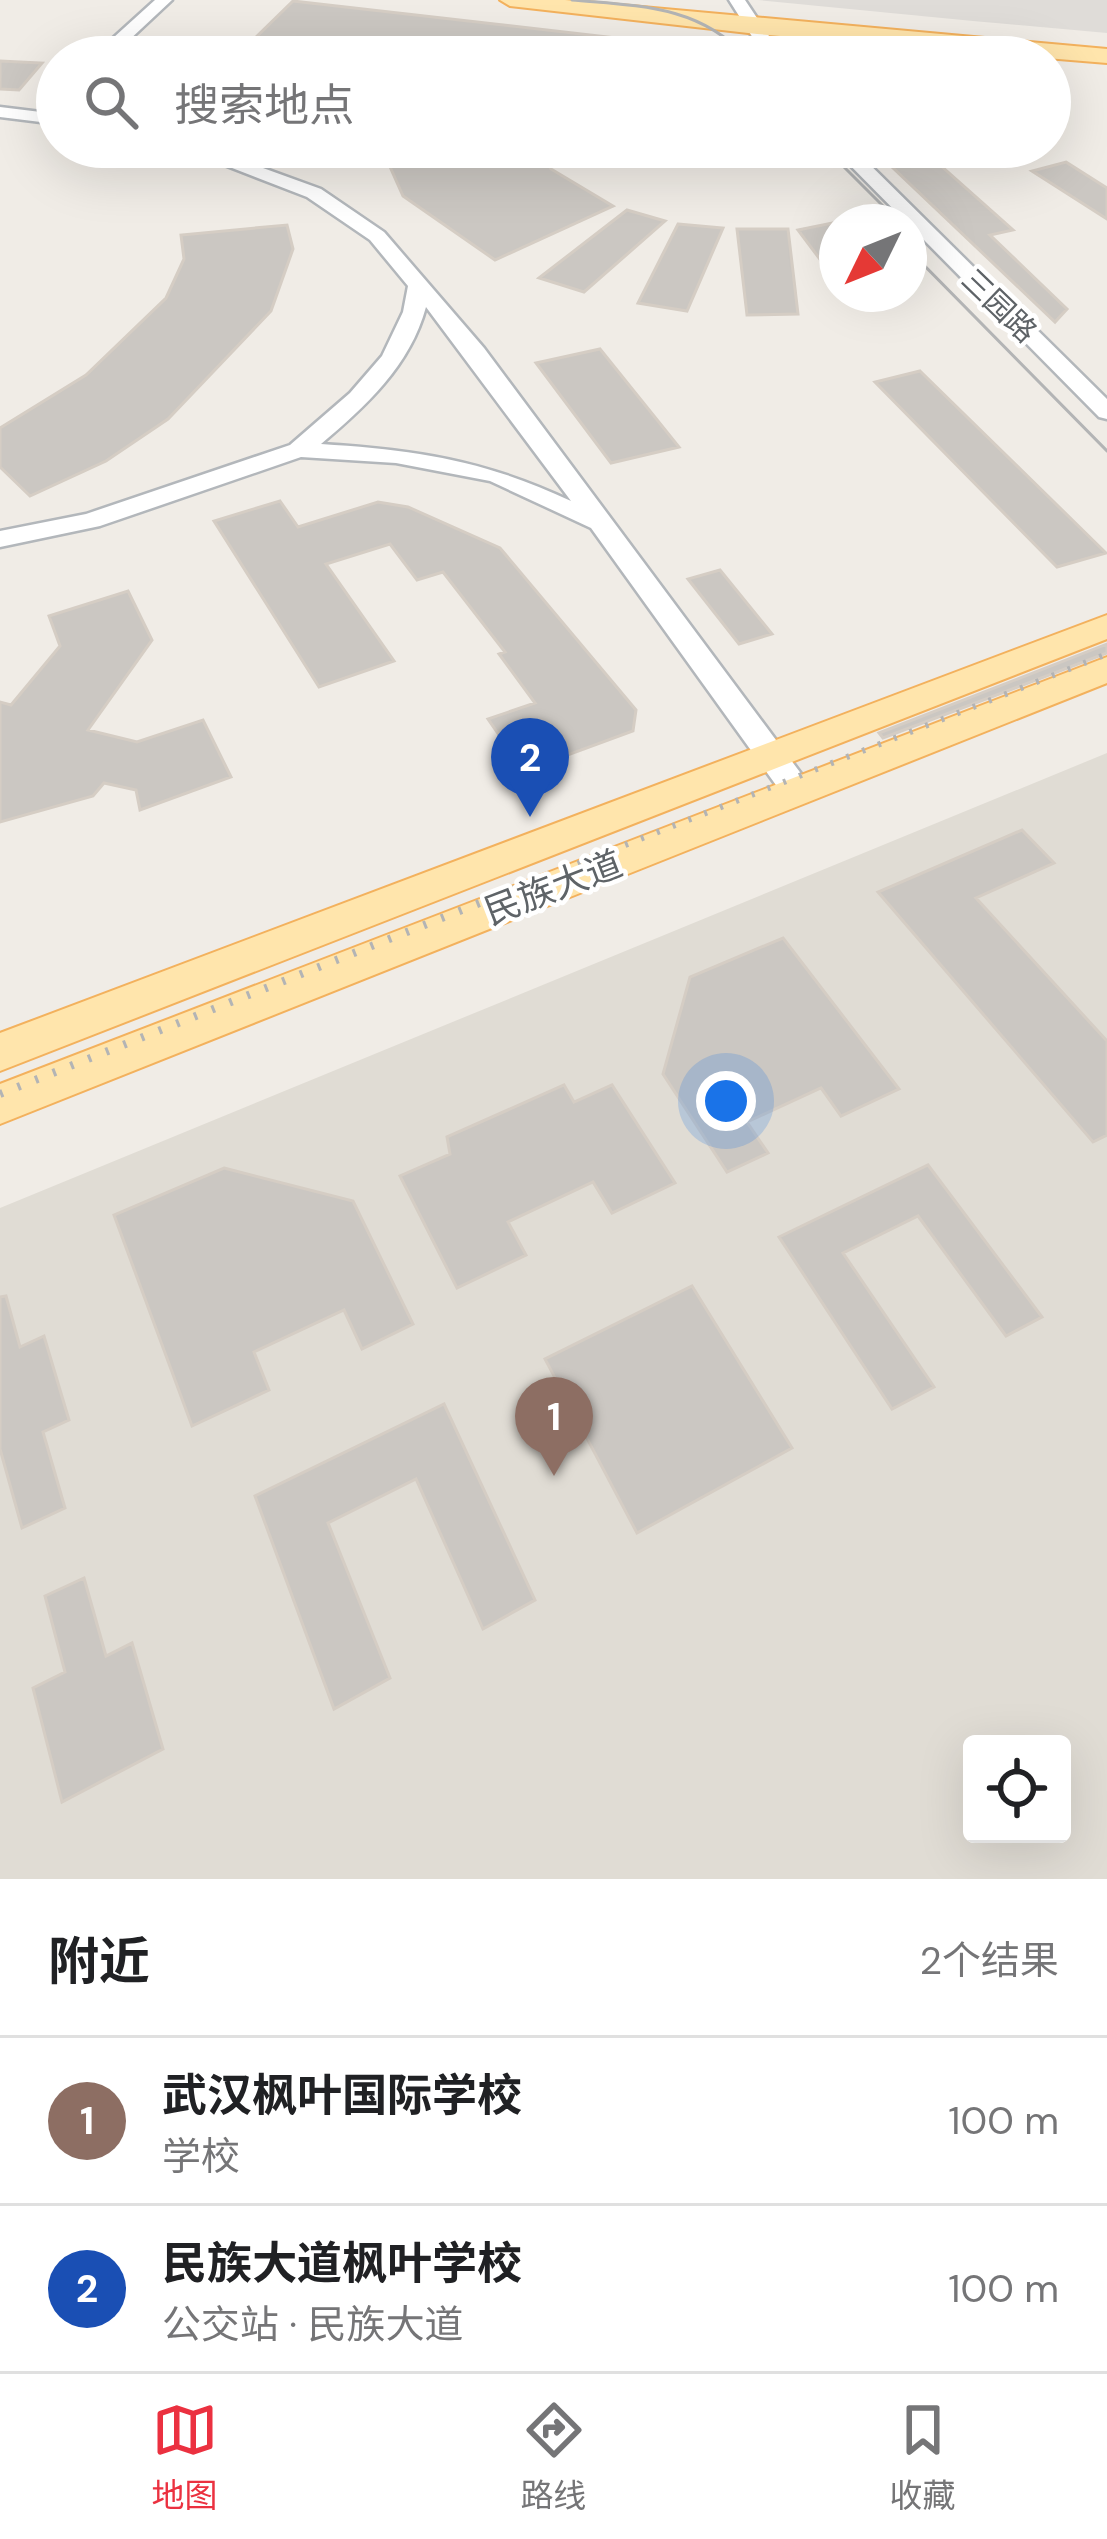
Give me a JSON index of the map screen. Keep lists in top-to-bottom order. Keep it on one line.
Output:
{"streets":{"main road":["民族大道"],"street":["三园路"]},"north":"bottom left","page":{"search":"搜索地点","pins":["2","1"],"heading":["附近","2个结果"],"list":[{"mark":"1","name":"武汉枫叶国际学校","note":"学校","value":"100 m"},{"mark":"2","name":"民族大道枫叶学校","note":"公交站 · 民族大道","value":"100 m"}],"nav":["地图","路线","收藏"]}}
